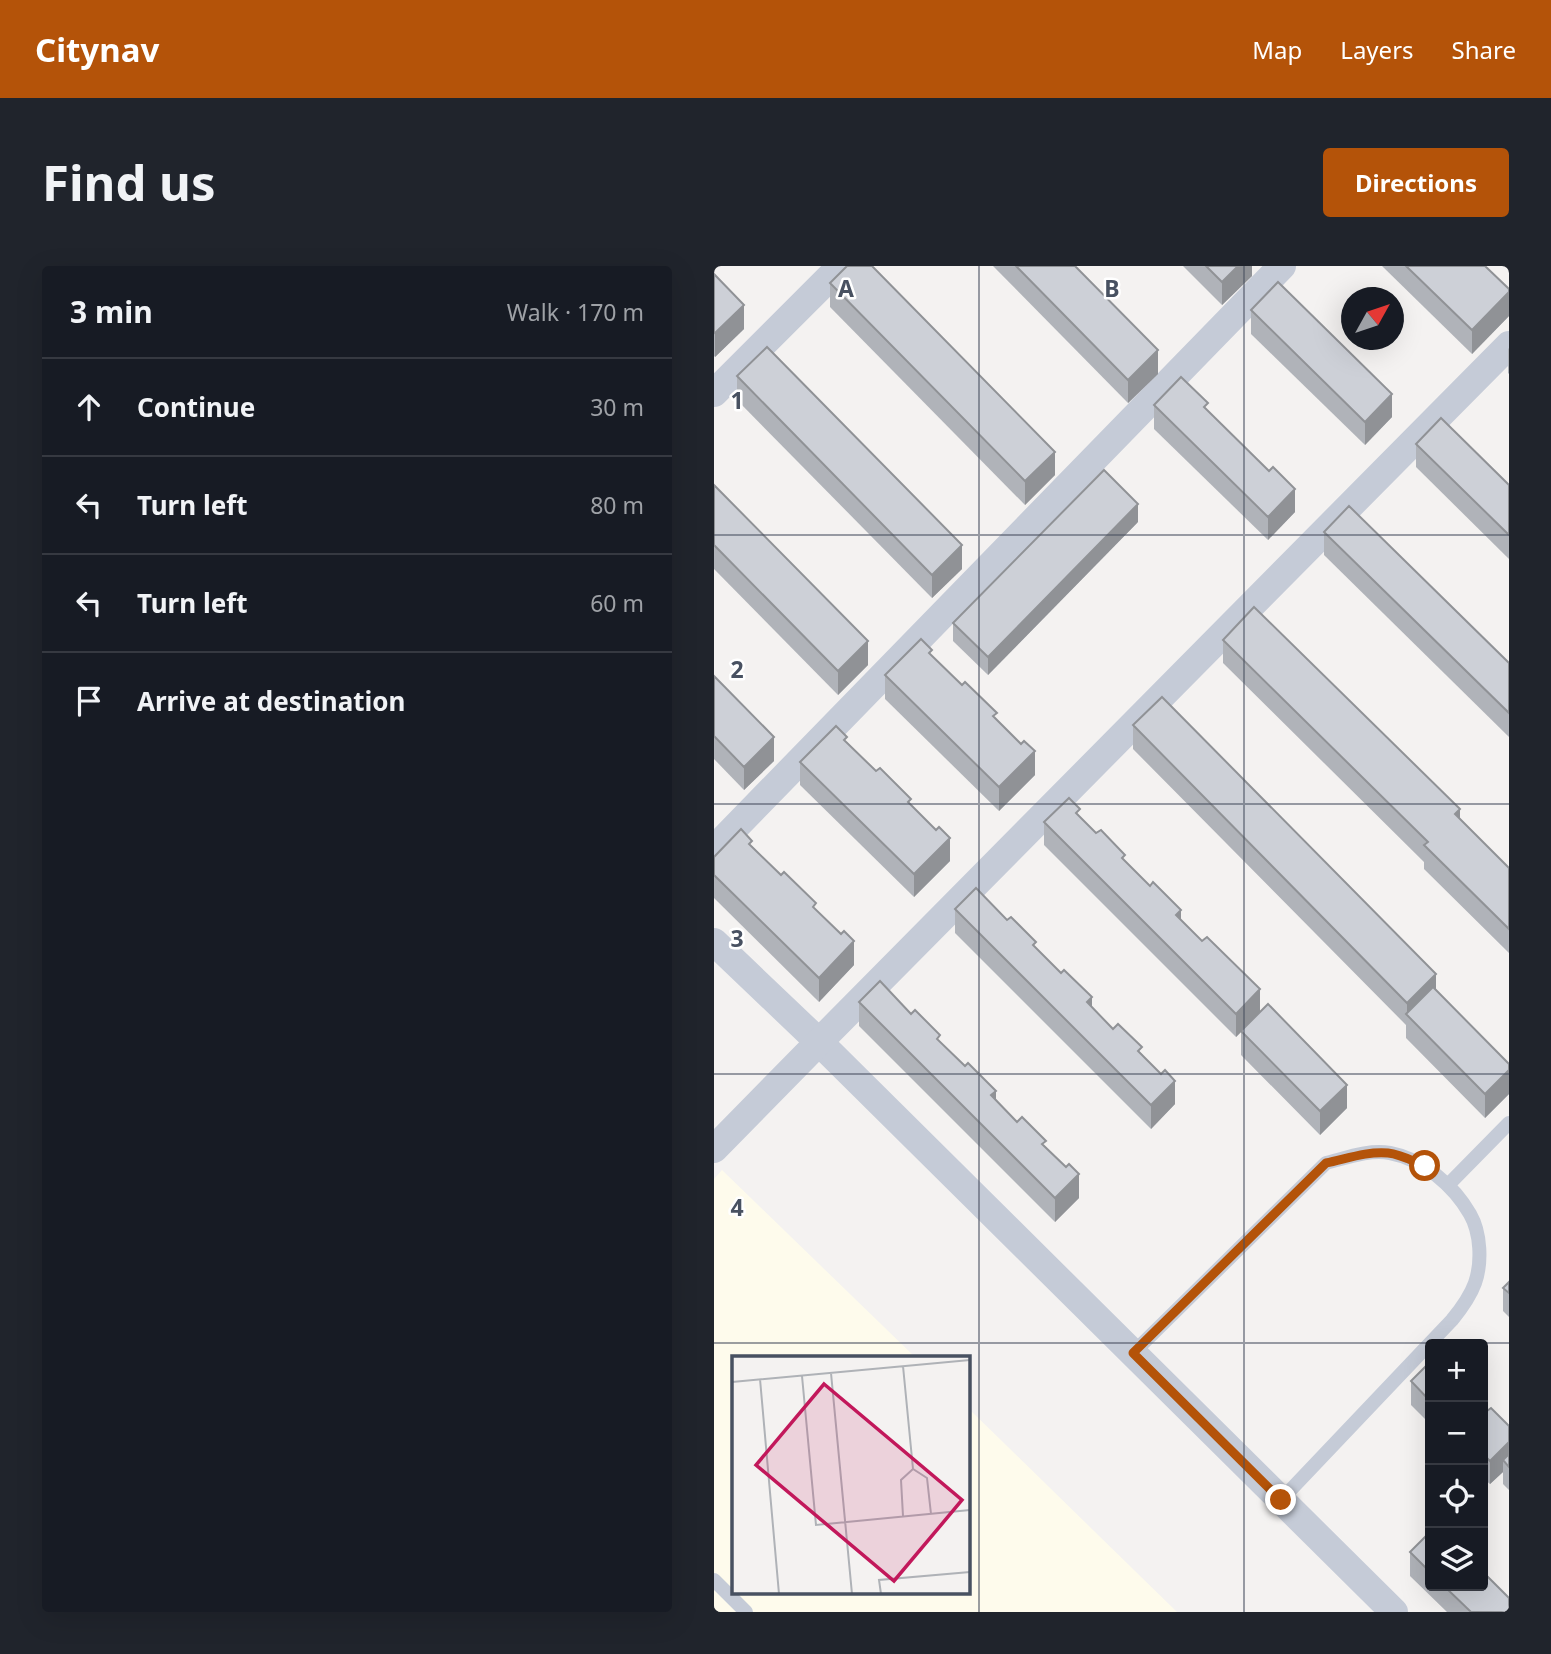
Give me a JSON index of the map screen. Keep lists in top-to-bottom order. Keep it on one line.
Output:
{"north":"top right","page":{"header":"Citynav","nav":["Map","Layers","Share"],"buttons":"Directions","title":"Find us","heading":["3 min","Walk · 170 m"],"list":[["Continue","30 m"],["Turn left","80 m"],["Turn left","60 m"],"Arrive at destination"],"map_buttons":["+","−"]},"grid":{"columns":["A","B"],"rows":["1","2","3","4"]}}
